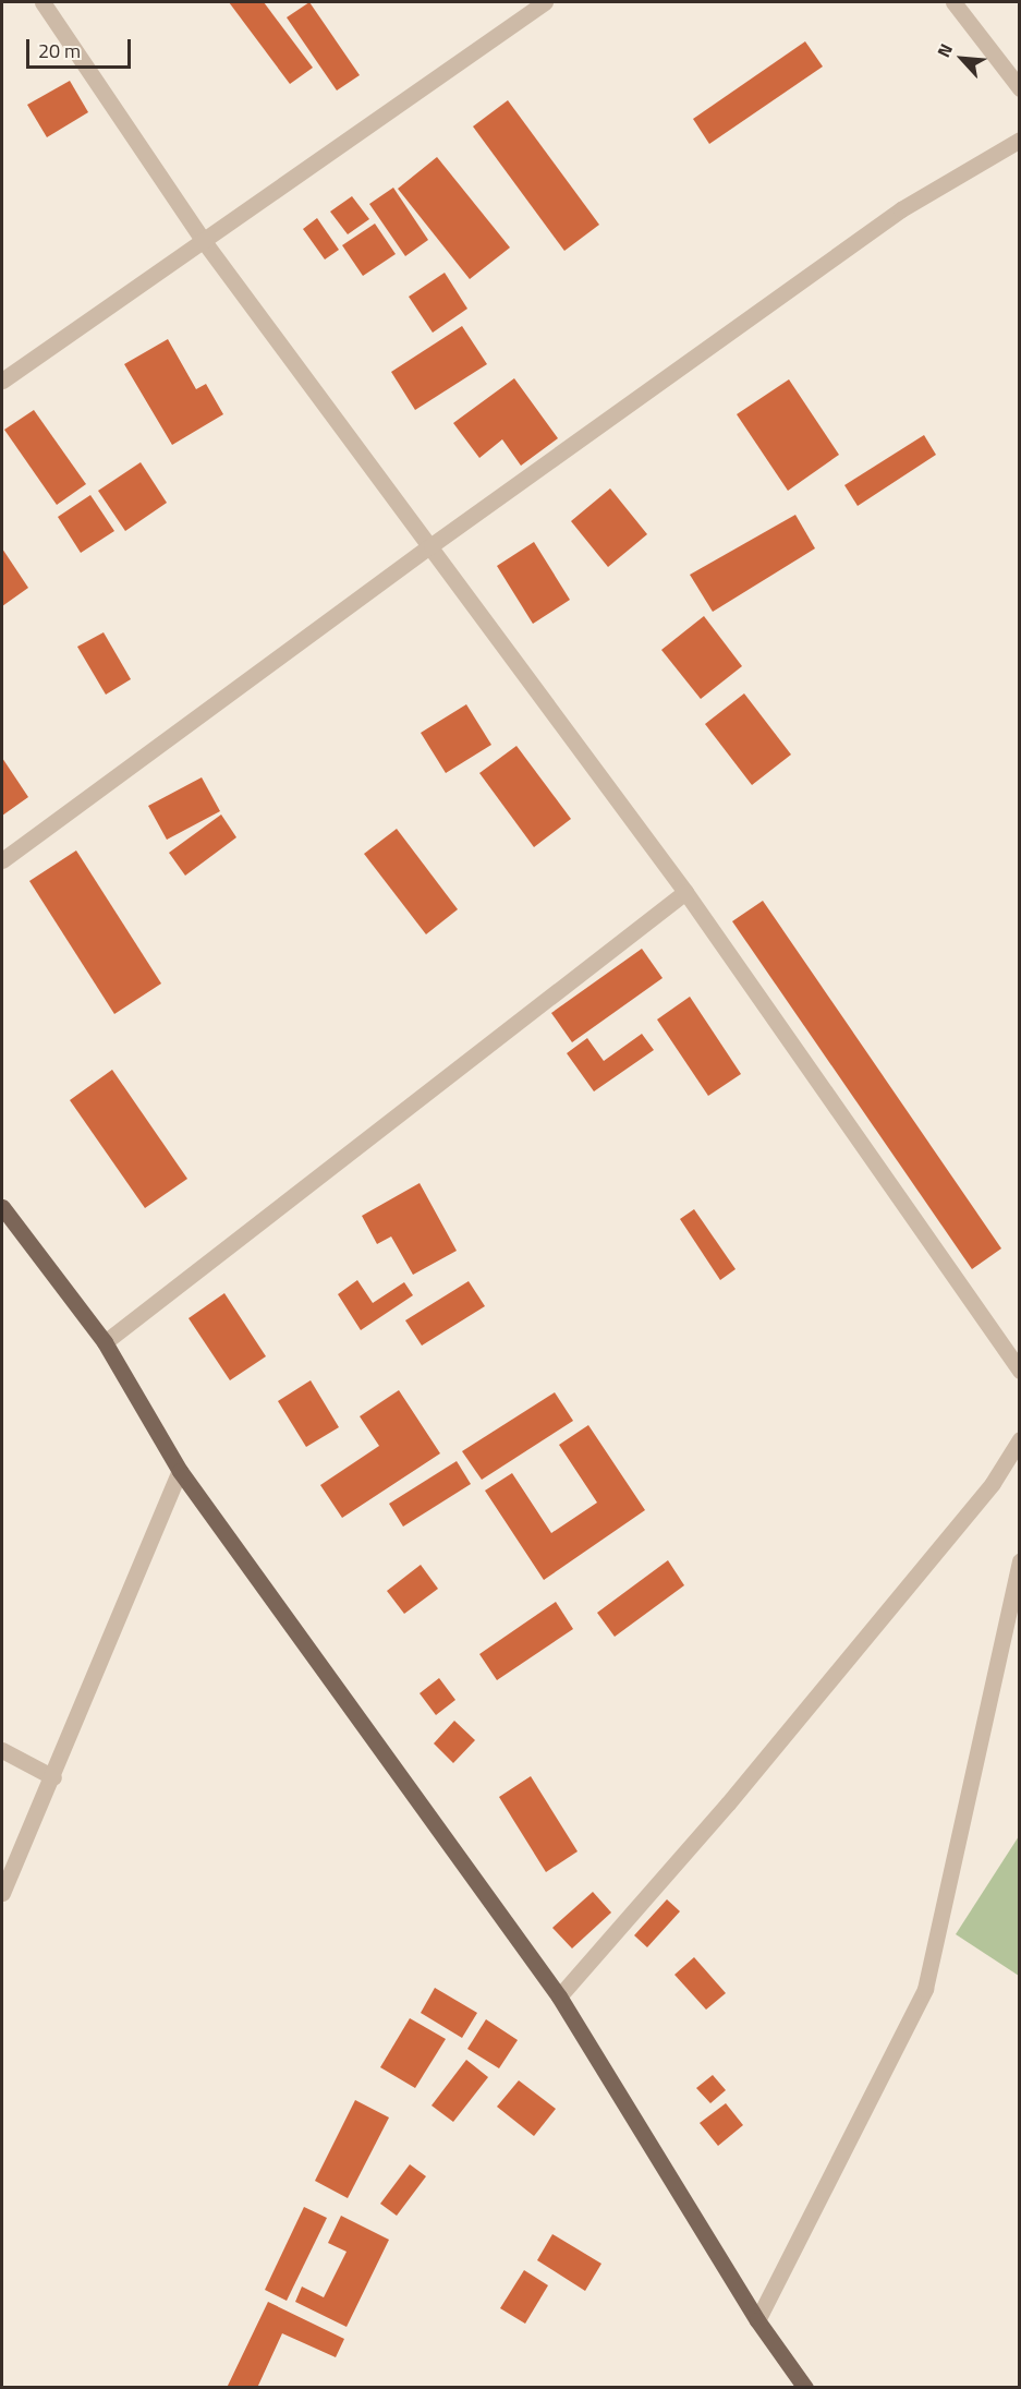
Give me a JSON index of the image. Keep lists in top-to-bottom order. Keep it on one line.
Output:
{"scale_bar":"20 m","north":"top left"}
